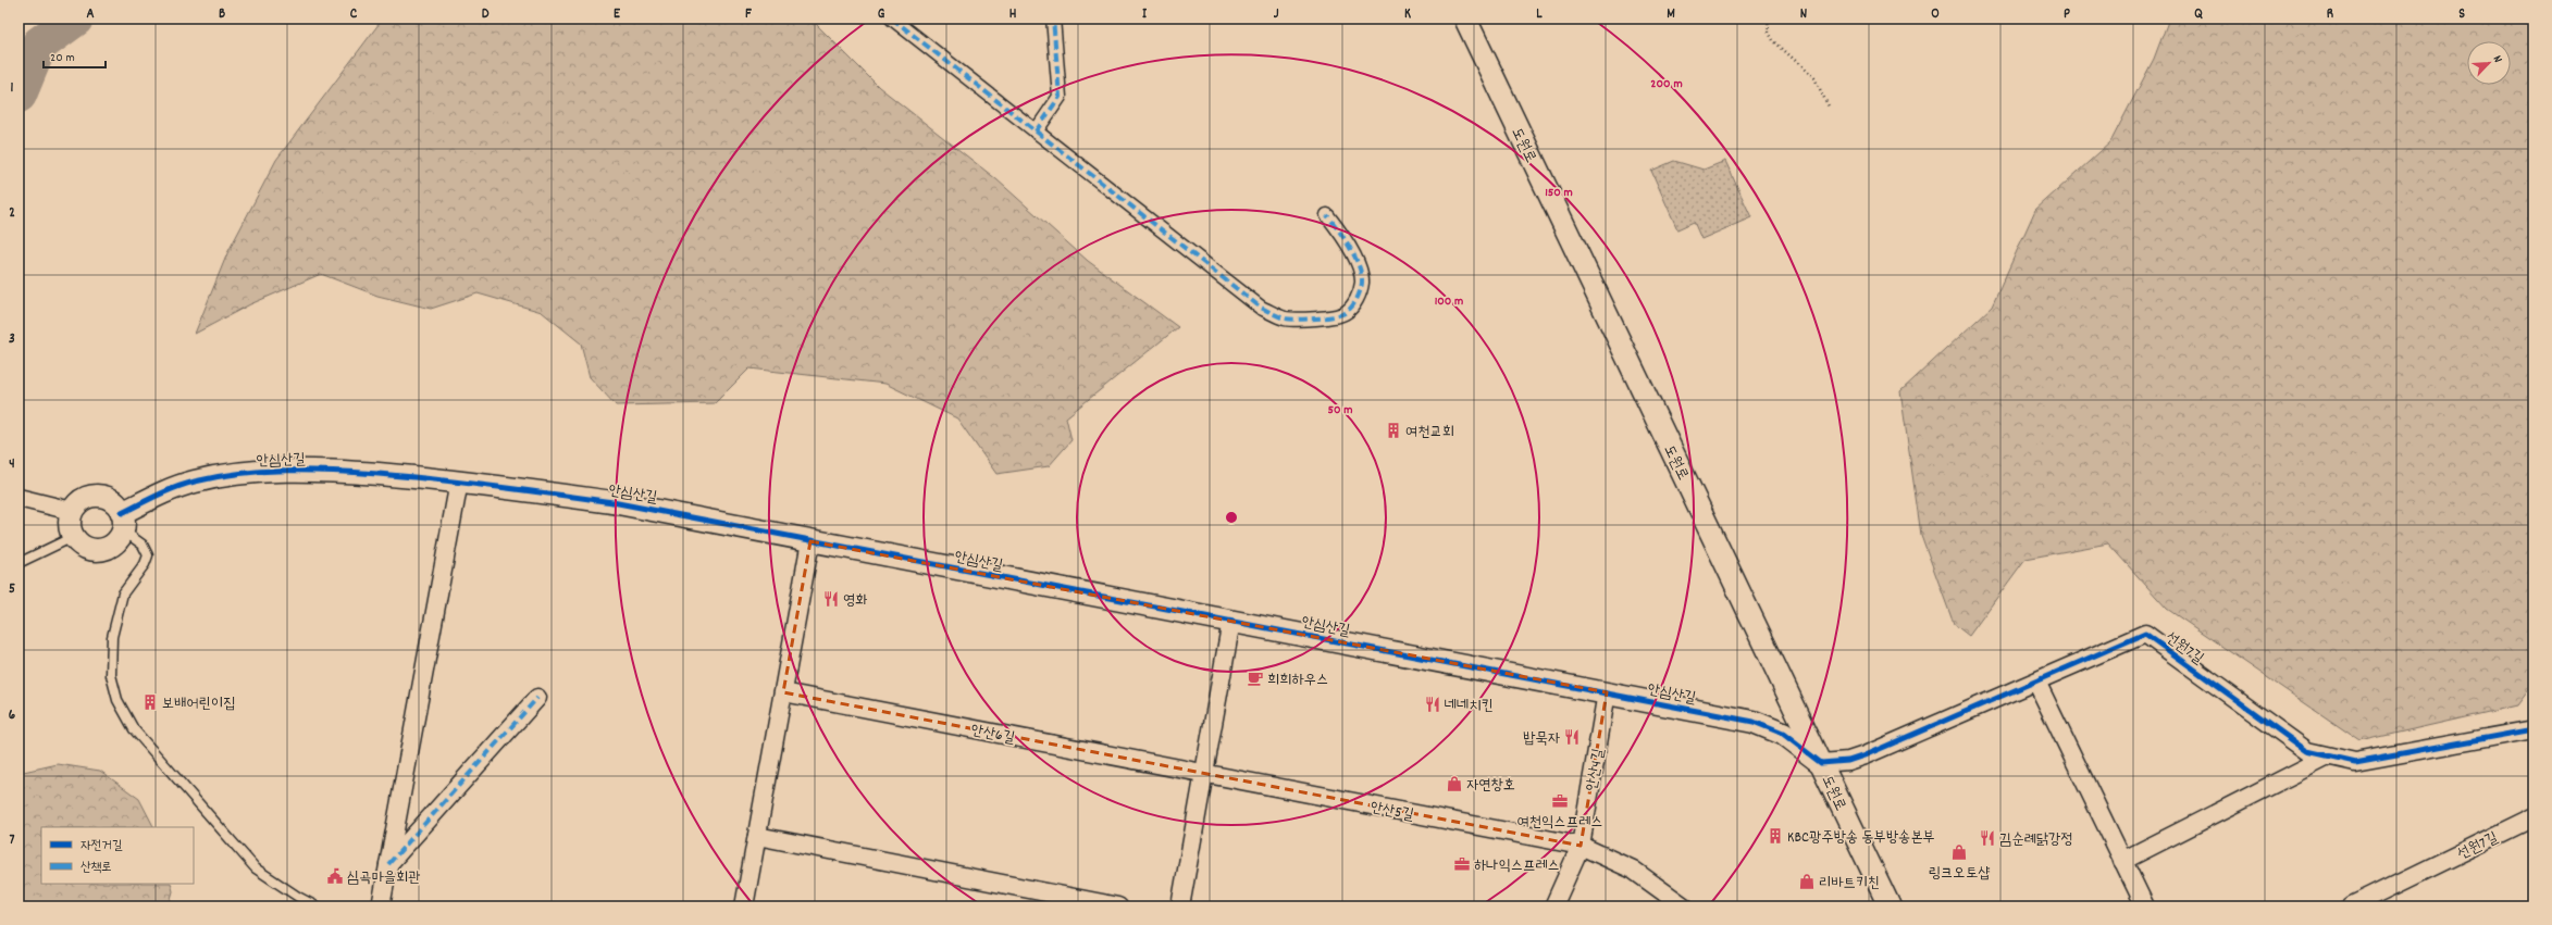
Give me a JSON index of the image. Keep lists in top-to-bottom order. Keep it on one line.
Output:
{"streets":{"street":["도원로","안심산길","선원7길","안산6길","안산4길","안산5길"]},"crossings":[["도원로","안심산길"],["도원로","선원7길"],["안심산길","선원7길"],["안심산길","안산4길"],["안산6길","안산5길"],["안산4길","안산5길"]],"places":{"building":["여천교회","보배어린이집","KBC광주방송 동부방송본부"],"restaurant":["영화","네네치킨","밥묵자","김순례닭강정"],"cafe":["희희하우스"],"shop":["자연창호","링크오토샵","리바트키친"],"office":["여천익스프레스","하나익스프레스"],"public building":["심곡마을회관"]},"legend":["자전거길","산책로"],"scale_bar":"20 m","north":"top right","grid":{"columns":["A","B","C","D","E","F","G","H","I","J","K","L","M","N","O","P","Q","R","S"],"rows":["1","2","3","4","5","6","7"]},"rings":["200 m","150 m","100 m","50 m"]}
